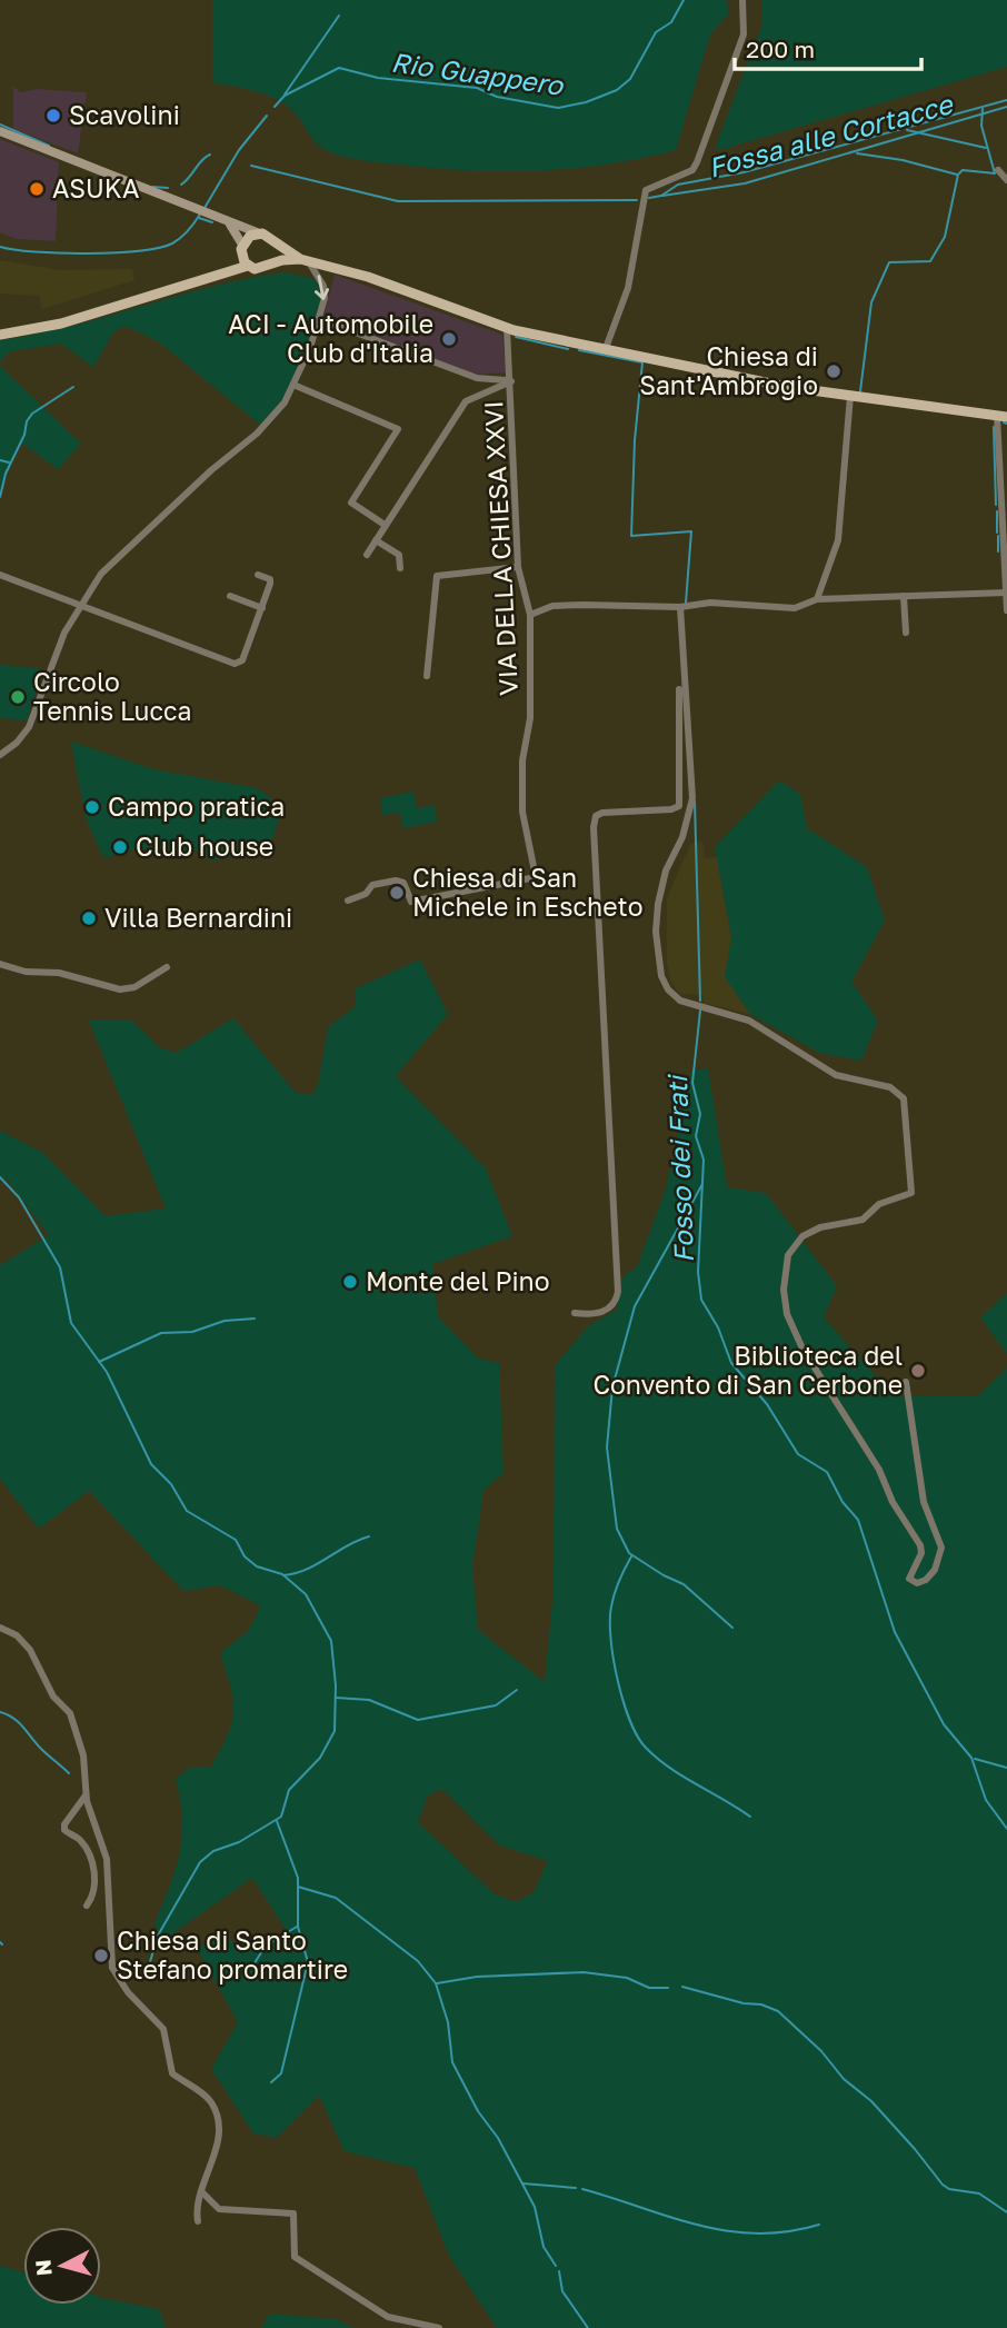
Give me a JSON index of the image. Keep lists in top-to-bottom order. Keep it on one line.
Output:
{"streets":{"street":["VIA DELLA CHIESA XXVI"]},"water":["Rio Guappero","Fossa alle Cortacce","Fosso dei Frati"],"places":["Scavolini","ASUKA","ACI - Automobile Club d'Italia","Chiesa di Sant'Ambrogio","Circolo Tennis Lucca","Campo pratica","Club house","Chiesa di San Michele in Escheto","Villa Bernardini","Monte del Pino","Biblioteca del Convento di San Cerbone","Chiesa di Santo Stefano promartire"],"scale_bar":"200 m","north":"left"}
